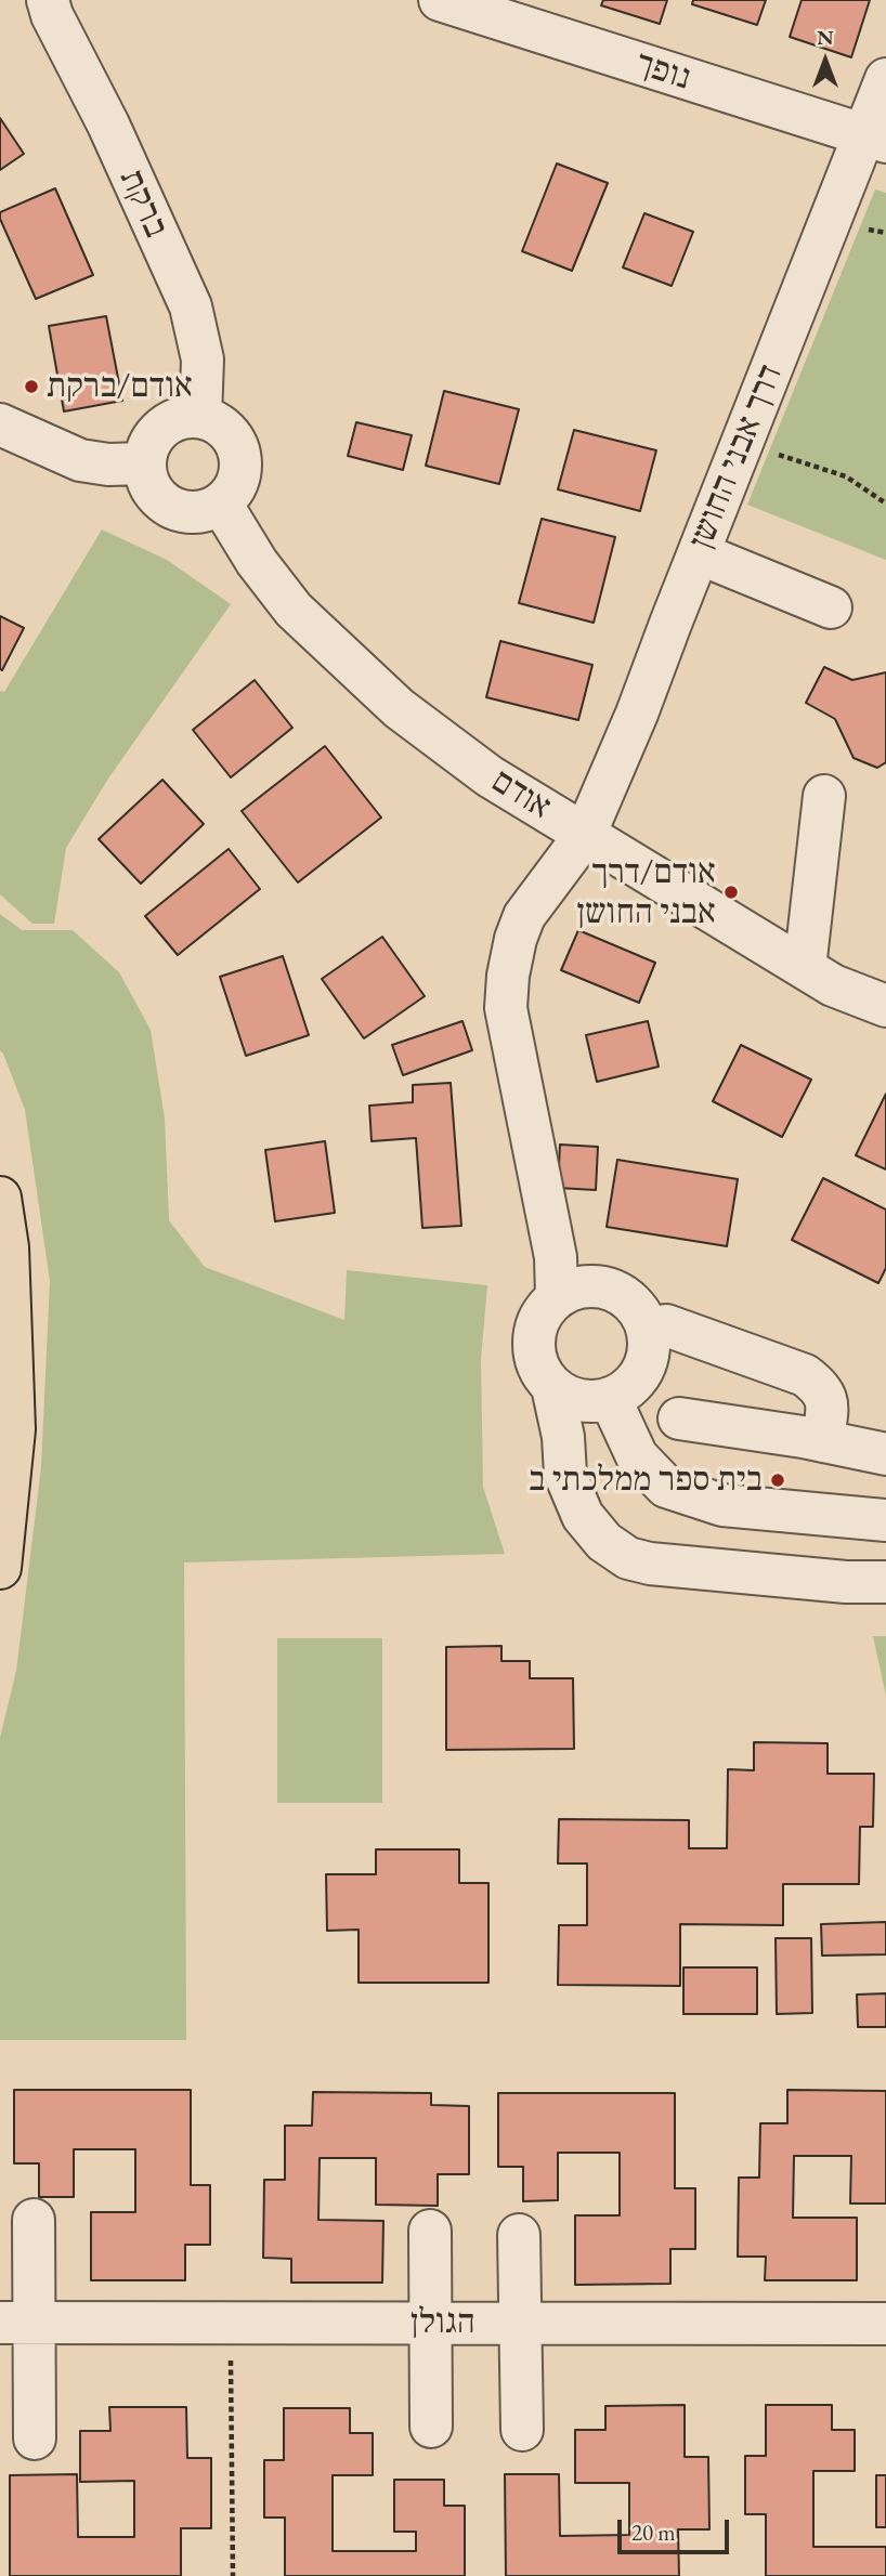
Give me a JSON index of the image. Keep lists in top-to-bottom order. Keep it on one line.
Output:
{"streets":{"street":["נופך","ברקת","דרך אבני החושן","אודם","הגולן"]},"crossings":[["נופך","דרך אבני החושן"],["ברקת","אודם"],["דרך אבני החושן","אודם"]],"places":["אודם/ברקת","אודם/דרך אבני החושן","בית ספר ממלכתי ב"],"scale_bar":"20 m","north":"top"}
